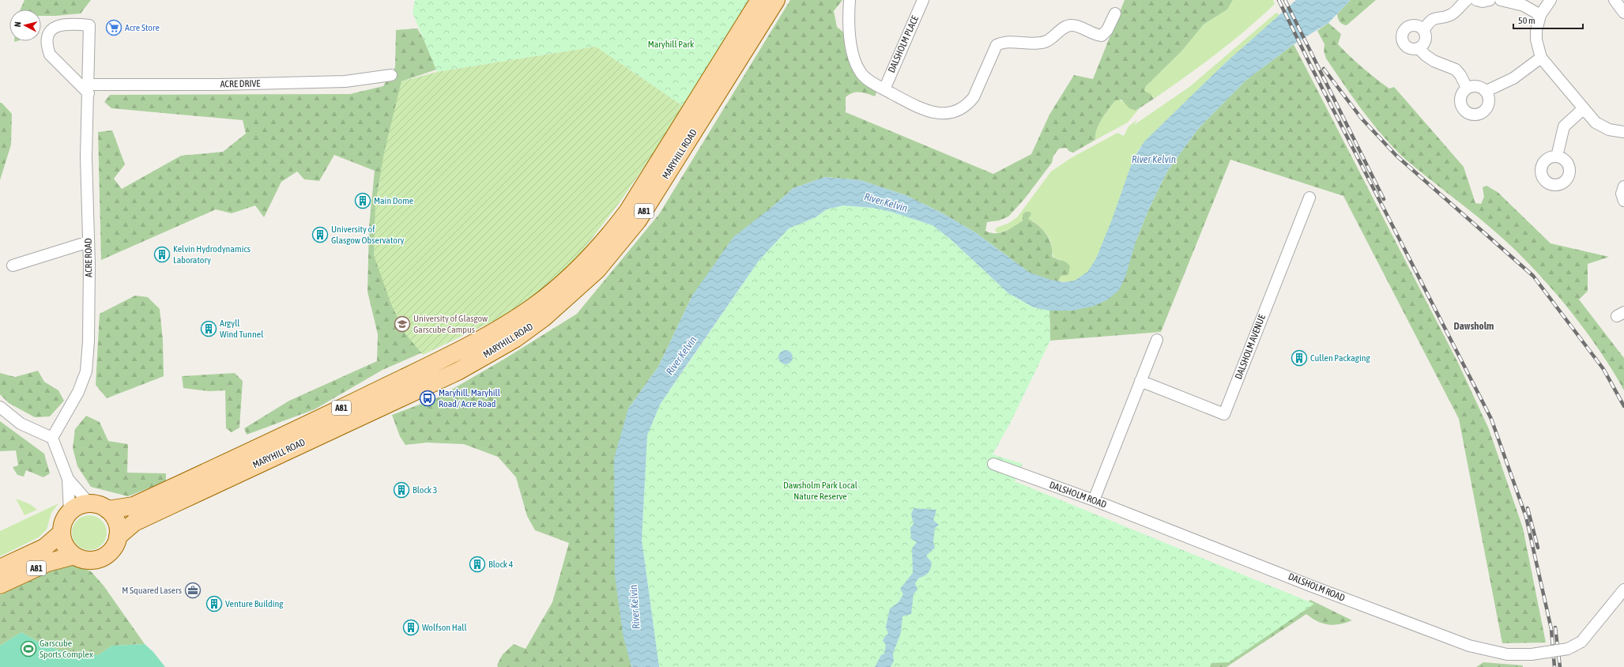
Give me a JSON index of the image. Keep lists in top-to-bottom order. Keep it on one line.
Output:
{"streets":{"main road":["MARYHILL ROAD","A81"],"street":["DALSHOLM PLACE","ACRE DRIVE","ACRE ROAD","DALSHOLM AVENUE","DALSHOLM ROAD"]},"crossings":[["ACRE DRIVE","ACRE ROAD"],["MARYHILL ROAD","A81"]],"districts":["Dawsholm"],"water":["River Kelvin"],"parks":["Maryhill Park","Dawsholm Park Local Nature Reserve"],"places":{"supermarket":["Acre Store"],"building":["Main Dome","University of Glasgow Observatory","Kelvin Hydrodynamics Laboratory","Argyll Wind Tunnel","Cullen Packaging","Block 3","Block 4","Venture Building","Wolfson Hall"],"school or university":["University of Glasgow Garscube Campus"],"bus stop":["Maryhill, Maryhill Road/ Acre Road"],"office":["M Squared Lasers"],"sports":["Garscube Sports Complex"]},"scale_bar":"50 m","north":"left"}
